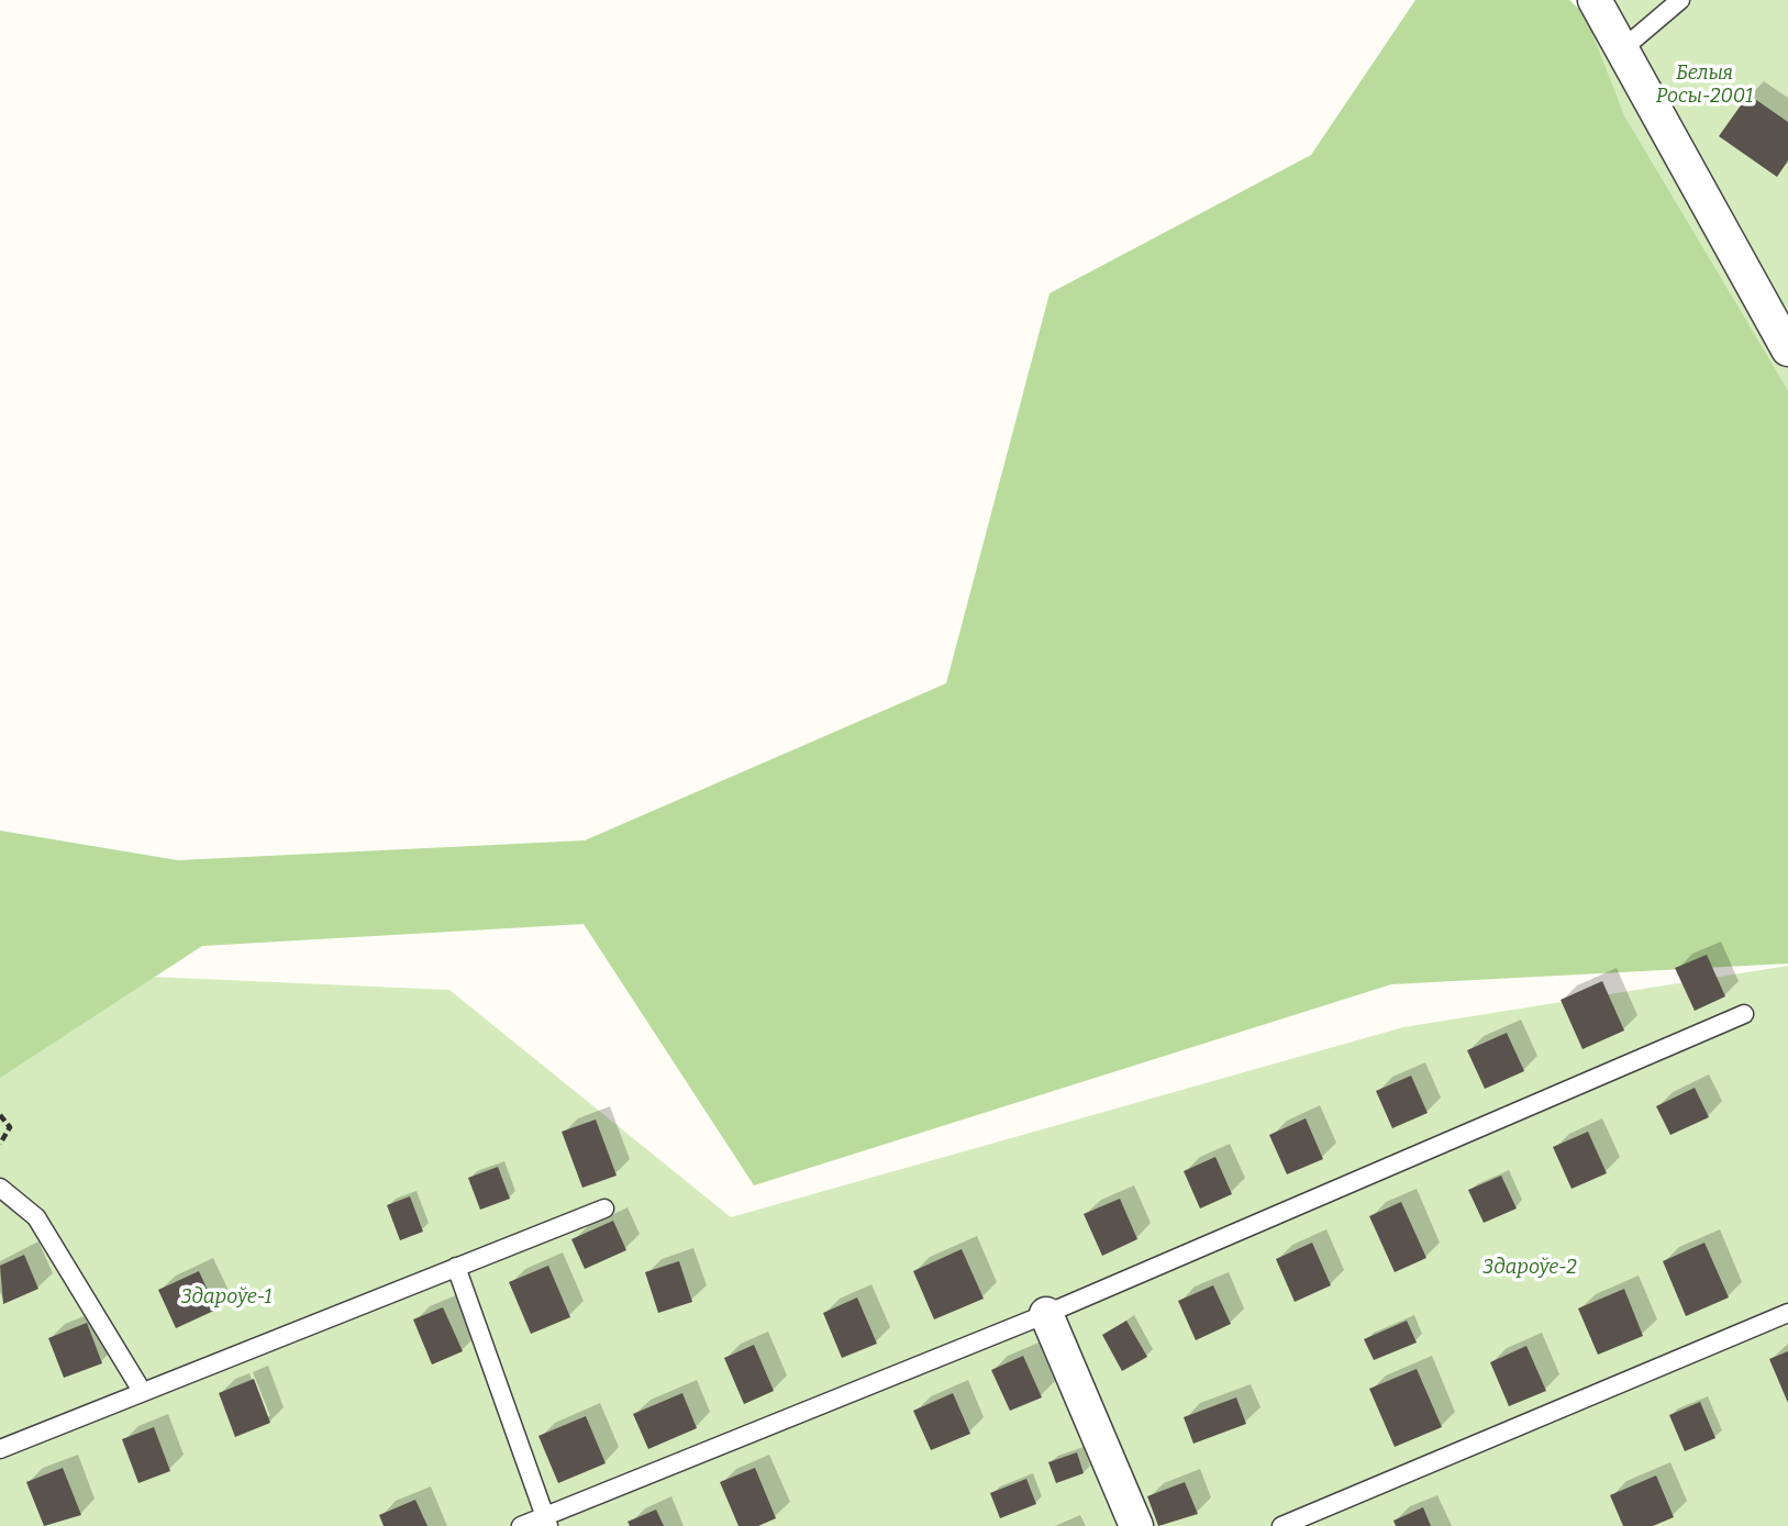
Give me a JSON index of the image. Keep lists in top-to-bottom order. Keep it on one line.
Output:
{"parks":["Белыя Росы-2001","Здароўе-2","Здароўе-1"]}
